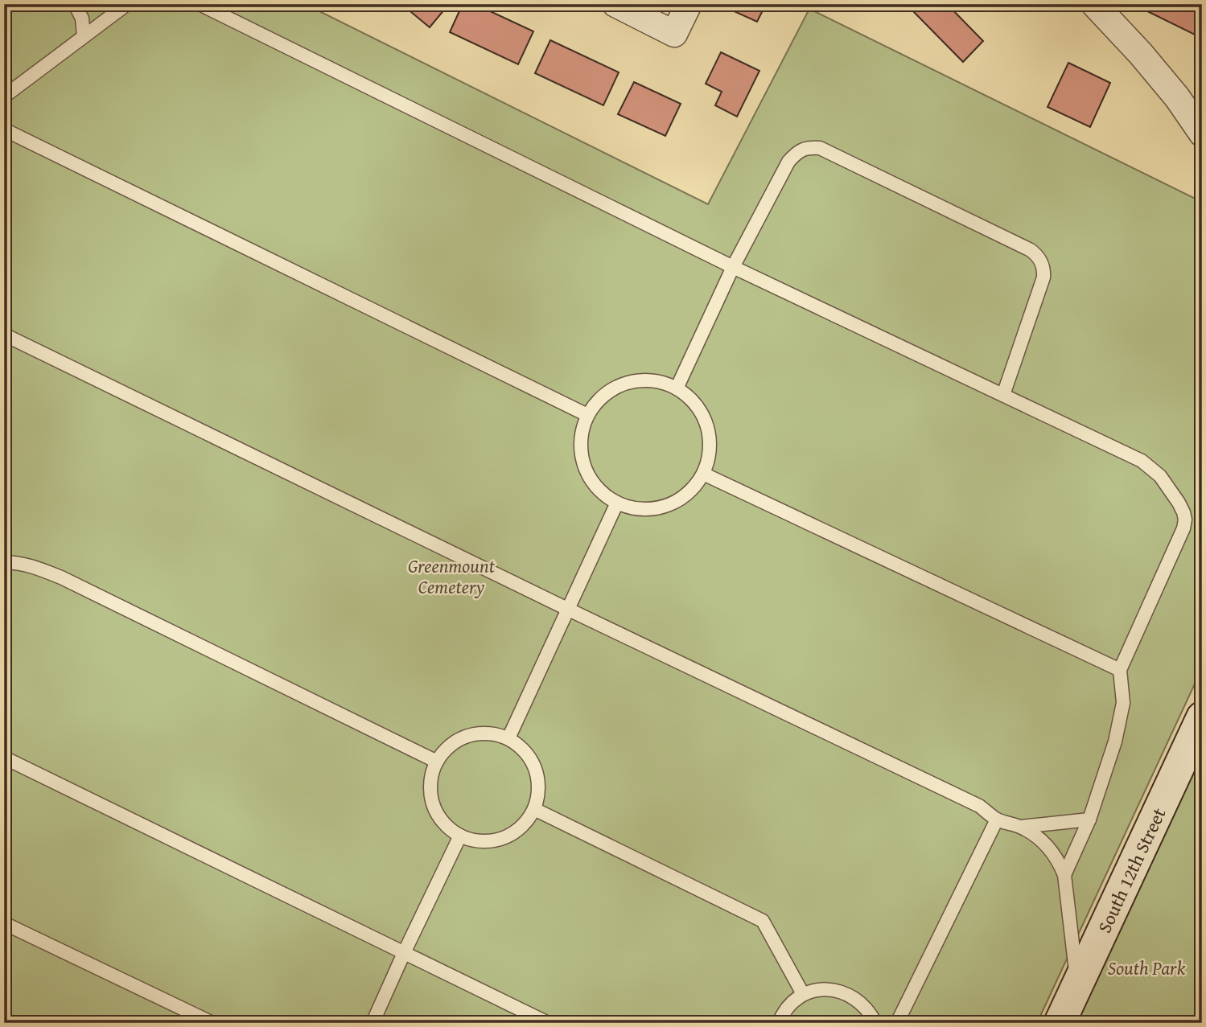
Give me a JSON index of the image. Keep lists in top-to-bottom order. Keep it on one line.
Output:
{"streets":{"street":["South 12th Street"]},"parks":["Greenmount Cemetery","South Park"]}
